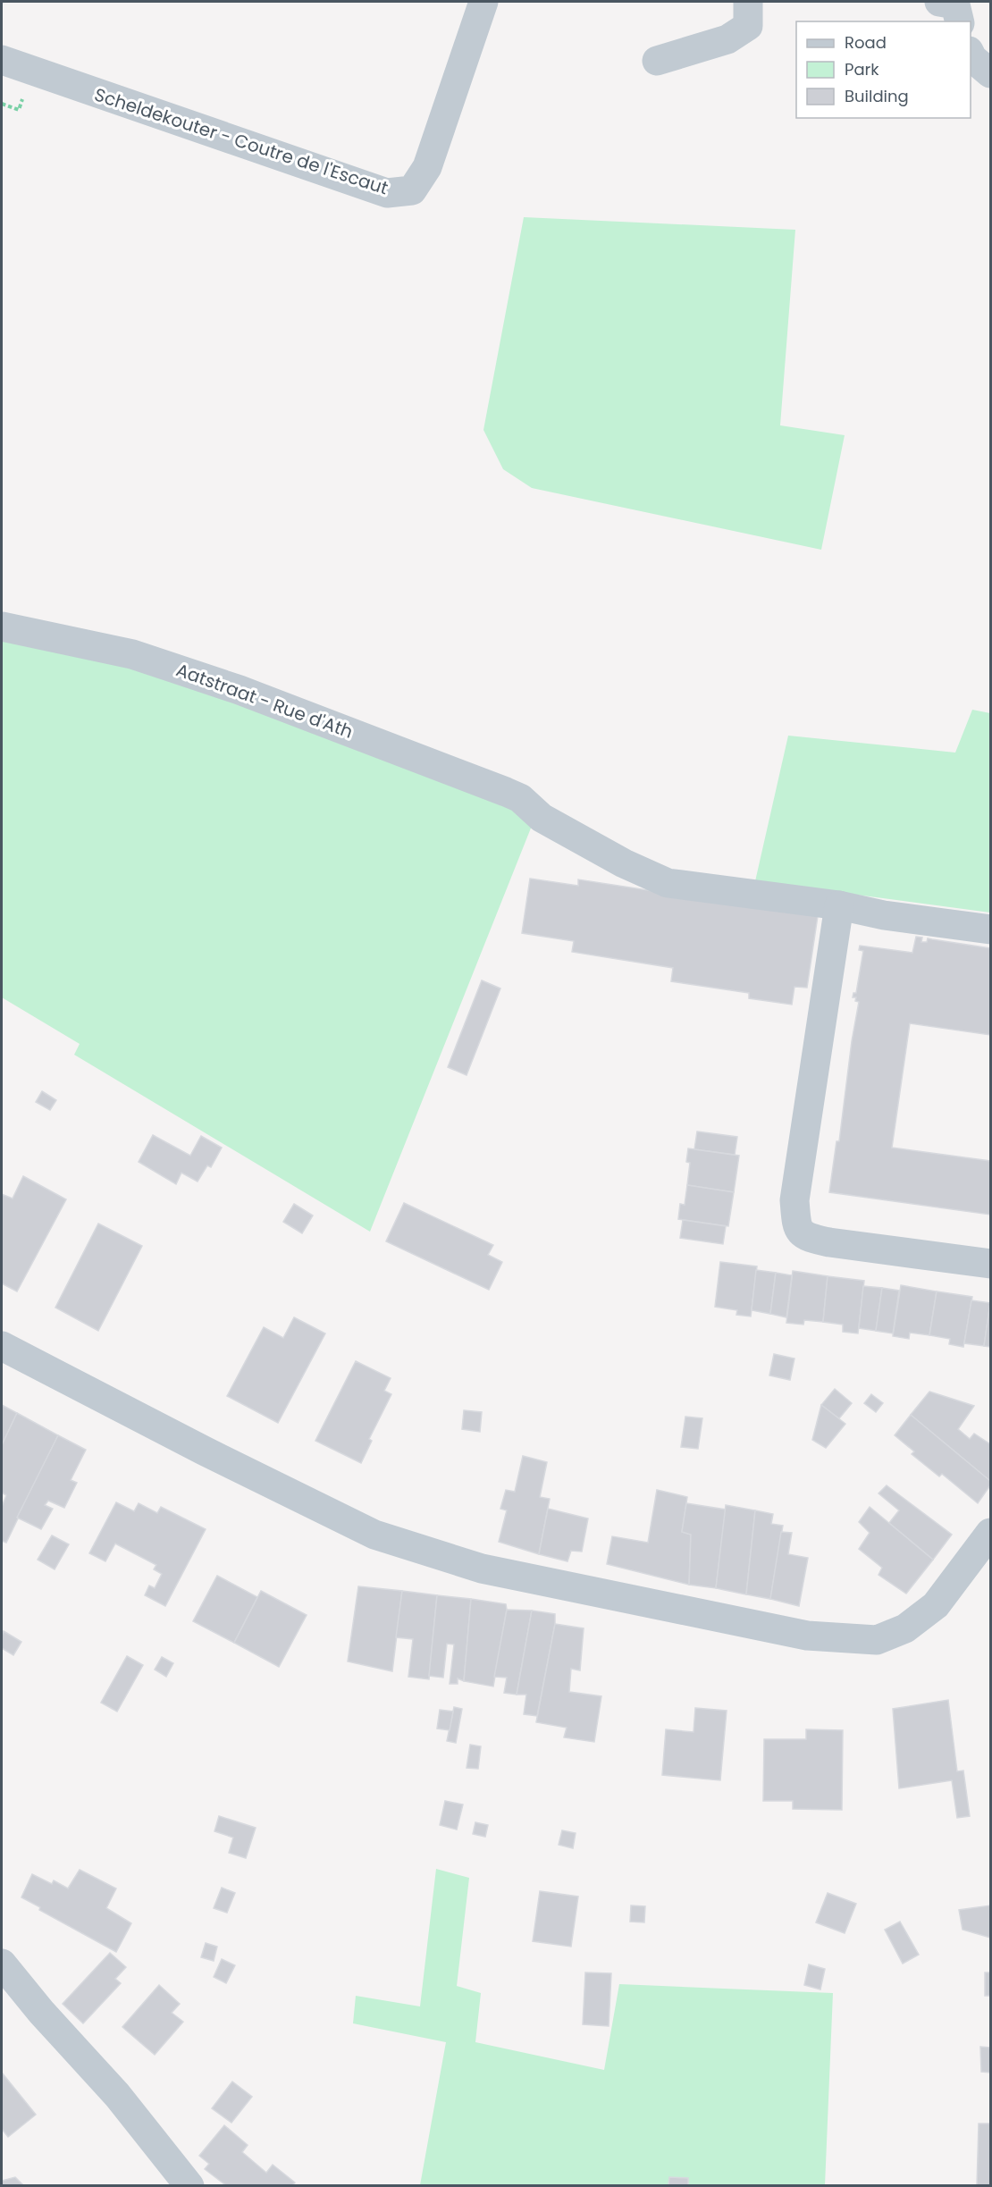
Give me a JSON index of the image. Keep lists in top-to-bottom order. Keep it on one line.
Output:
{"streets":{"street":["Scheldekouter - Coutre de l'Escaut","Aatstraat - Rue d'Ath"]},"legend":["Road","Park","Building"]}
